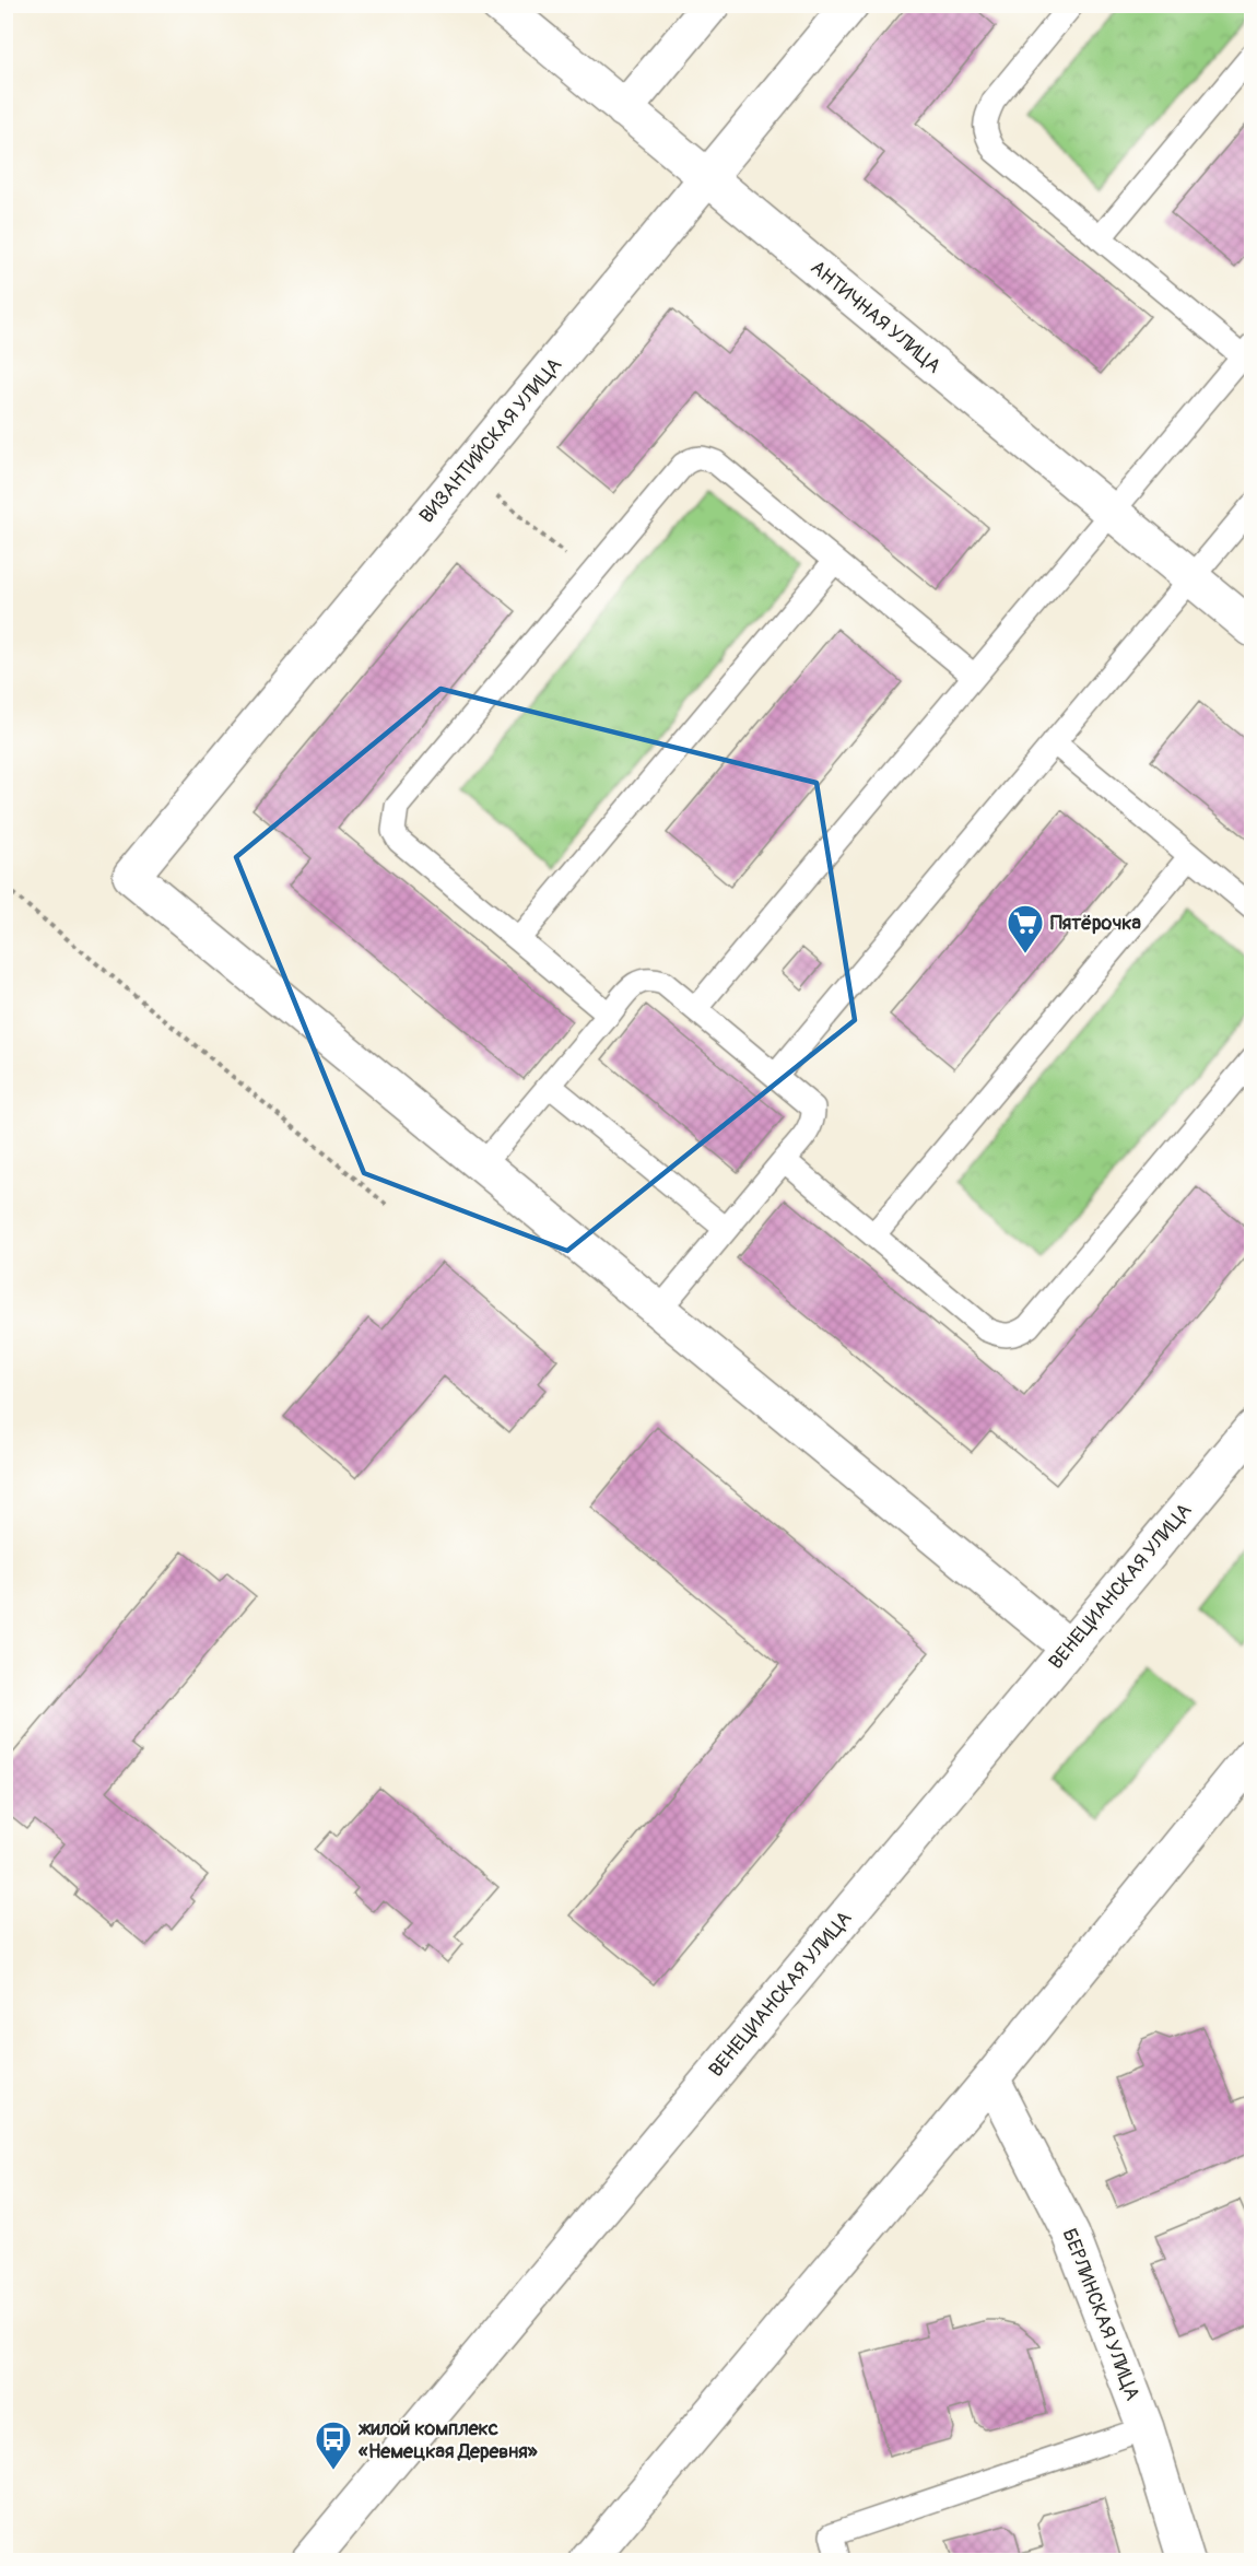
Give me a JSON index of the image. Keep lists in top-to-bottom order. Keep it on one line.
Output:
{"streets":{"street":["АНТИЧНАЯ УЛИЦА","ВИЗАНТИЙСКАЯ УЛИЦА","ВЕНЕЦИАНСКАЯ УЛИЦА","БЕРЛИНСКАЯ УЛИЦА"]},"crossings":[["АНТИЧНАЯ УЛИЦА","ВИЗАНТИЙСКАЯ УЛИЦА"]],"places":{"supermarket":["Пятёрочка"],"bus stop":["жилой комплекс «Немецкая Деревня»"]}}
